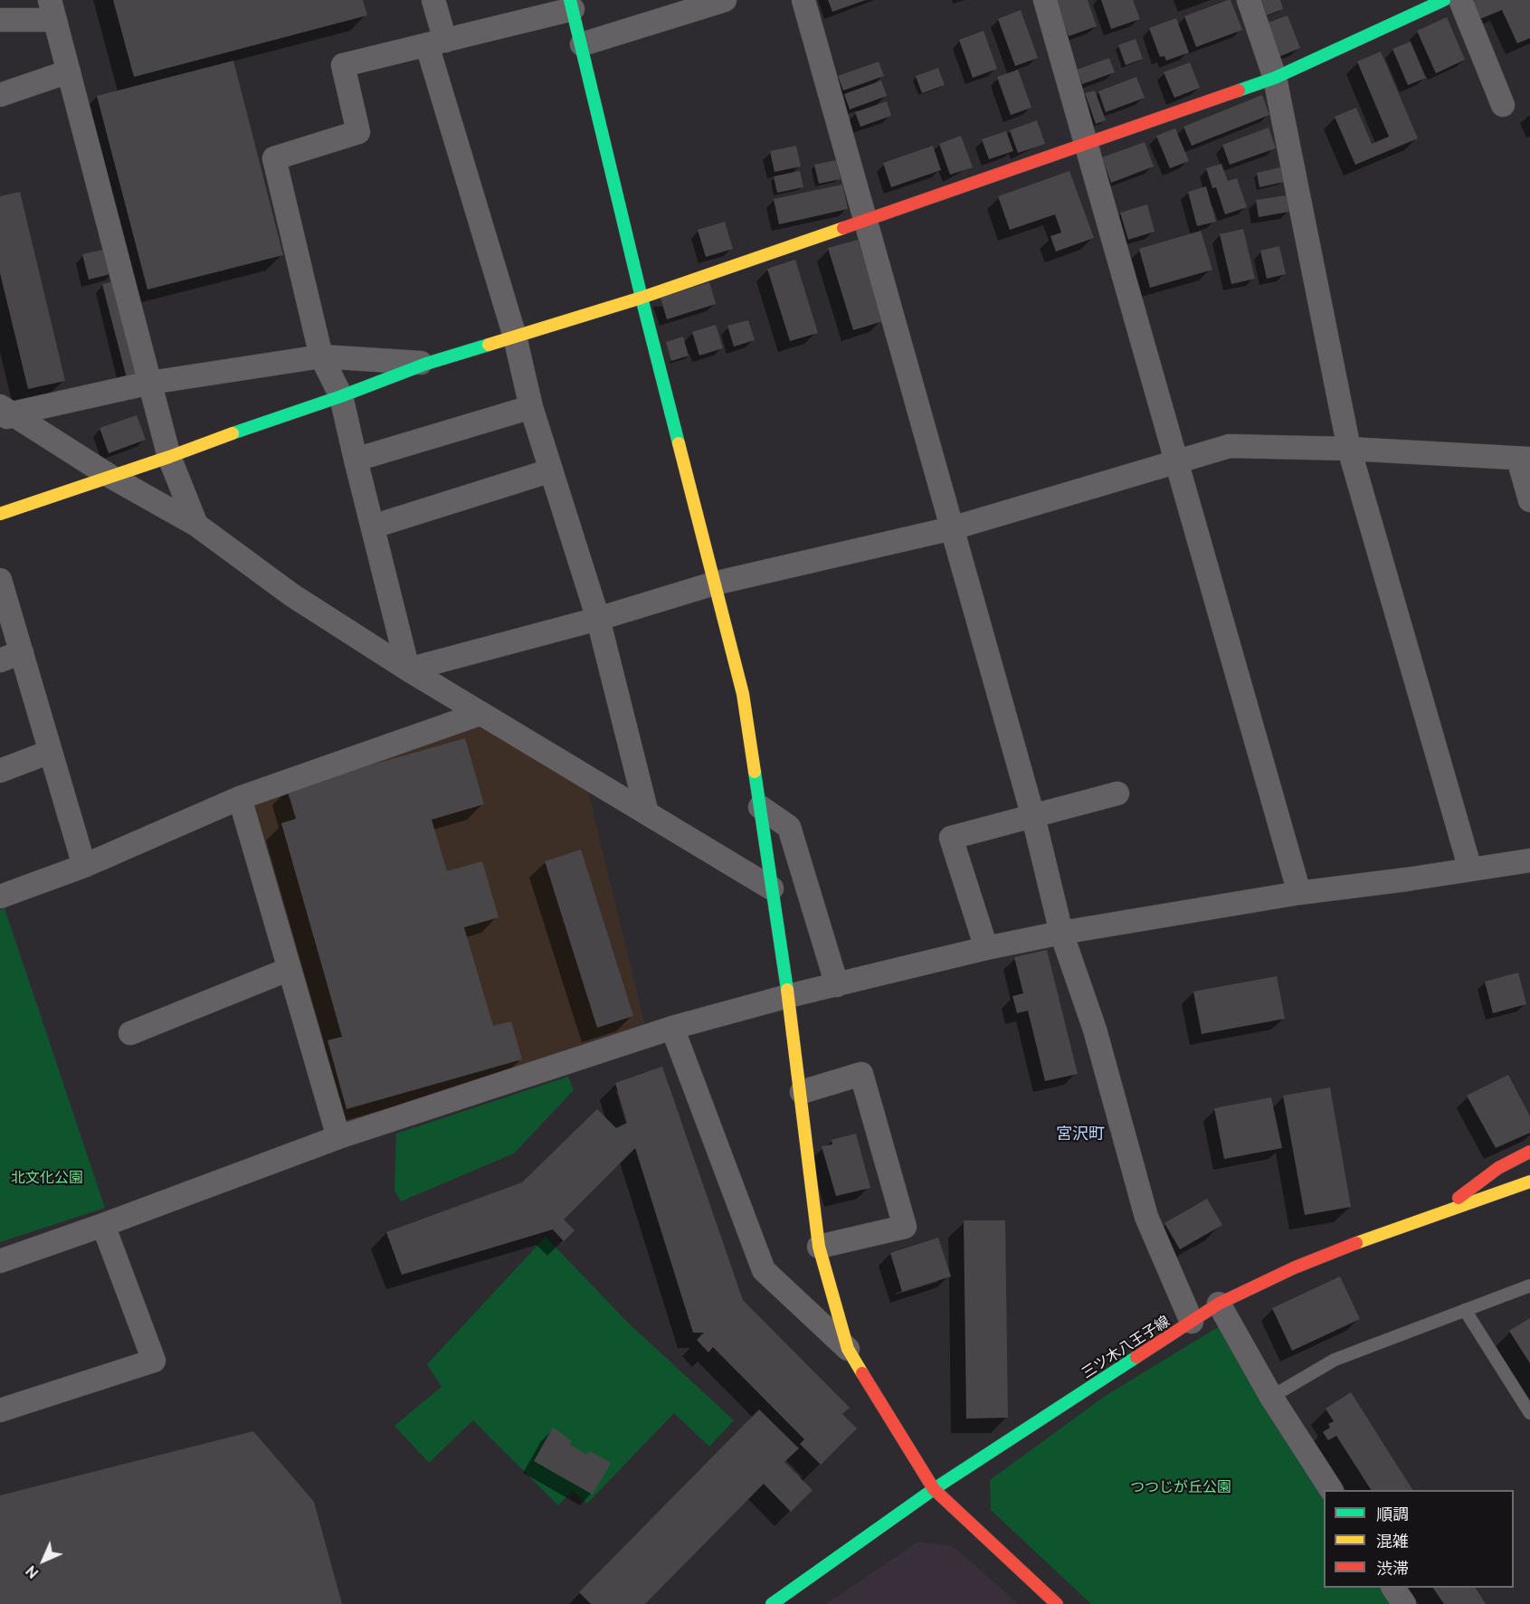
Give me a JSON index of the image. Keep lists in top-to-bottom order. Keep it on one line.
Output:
{"streets":{"street":["三ツ木八王子線"]},"districts":["宮沢町"],"parks":["北文化公園","つつじが丘公園"],"legend":["順調","混雑","渋滞"],"north":"bottom left"}
